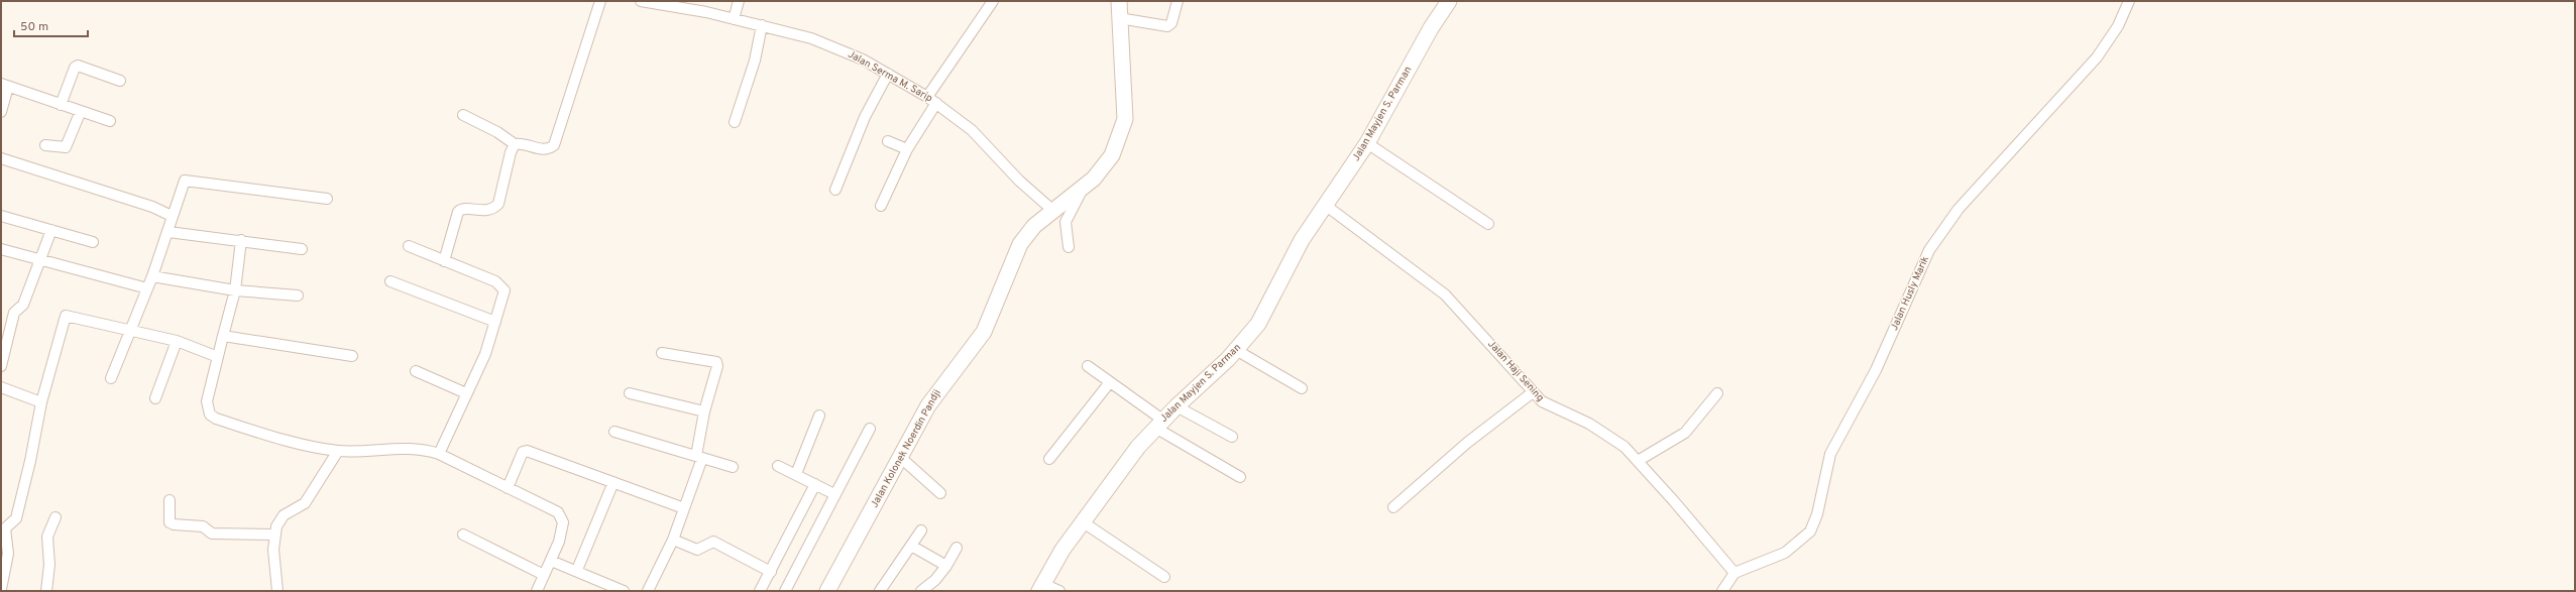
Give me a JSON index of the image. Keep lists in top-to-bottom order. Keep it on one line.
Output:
{"streets":{"street":["Jalan Serma M. Sarip","Jalan Mayjen S. Parman","Jalan Husly Marik","Jalan Haji Sening","Jalan Kolonek Noerdin Pandji"]},"crossings":[["Jalan Serma M. Sarip","Jalan Kolonek Noerdin Pandji"],["Jalan Mayjen S. Parman","Jalan Haji Sening"],["Jalan Husly Marik","Jalan Haji Sening"]],"scale_bar":"50 m"}
